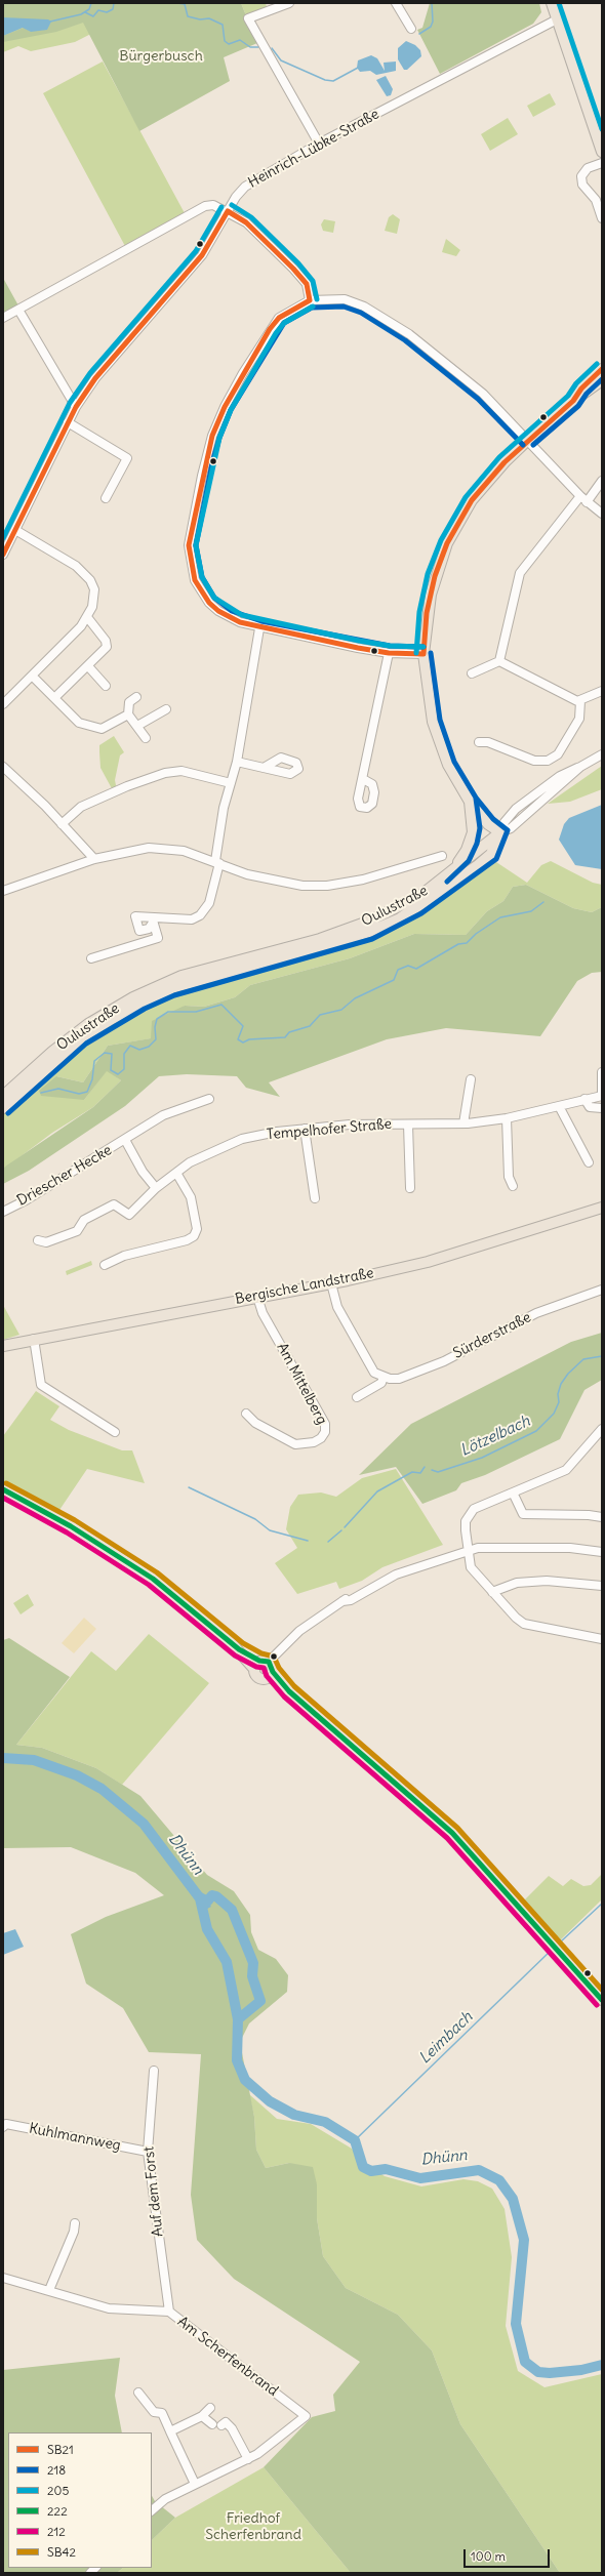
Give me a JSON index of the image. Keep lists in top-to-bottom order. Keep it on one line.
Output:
{"streets":{"main road":["Oulustraße","Bergische Landstraße"],"street":["Heinrich-Lübke-Straße","Tempelhofer Straße","Driescher Hecke","Sürderstraße","Am Mittelberg","Kuhlmannweg","Auf dem Forst","Am Scherfenbrand"]},"crossings":[["Tempelhofer Straße","Driescher Hecke"],["Bergische Landstraße","Am Mittelberg"],["Kuhlmannweg","Auf dem Forst"],["Auf dem Forst","Am Scherfenbrand"]],"water":["Lötzelbach","Dhünn","Leimbach"],"parks":["Bürgerbusch","Friedhof Scherfenbrand"],"lines":["transit line 205","transit line SB21","transit line 218","transit line SB42","transit line 222","transit line 212"],"legend":["SB21","218","205","222","212","SB42"],"scale_bar":"100 m"}
